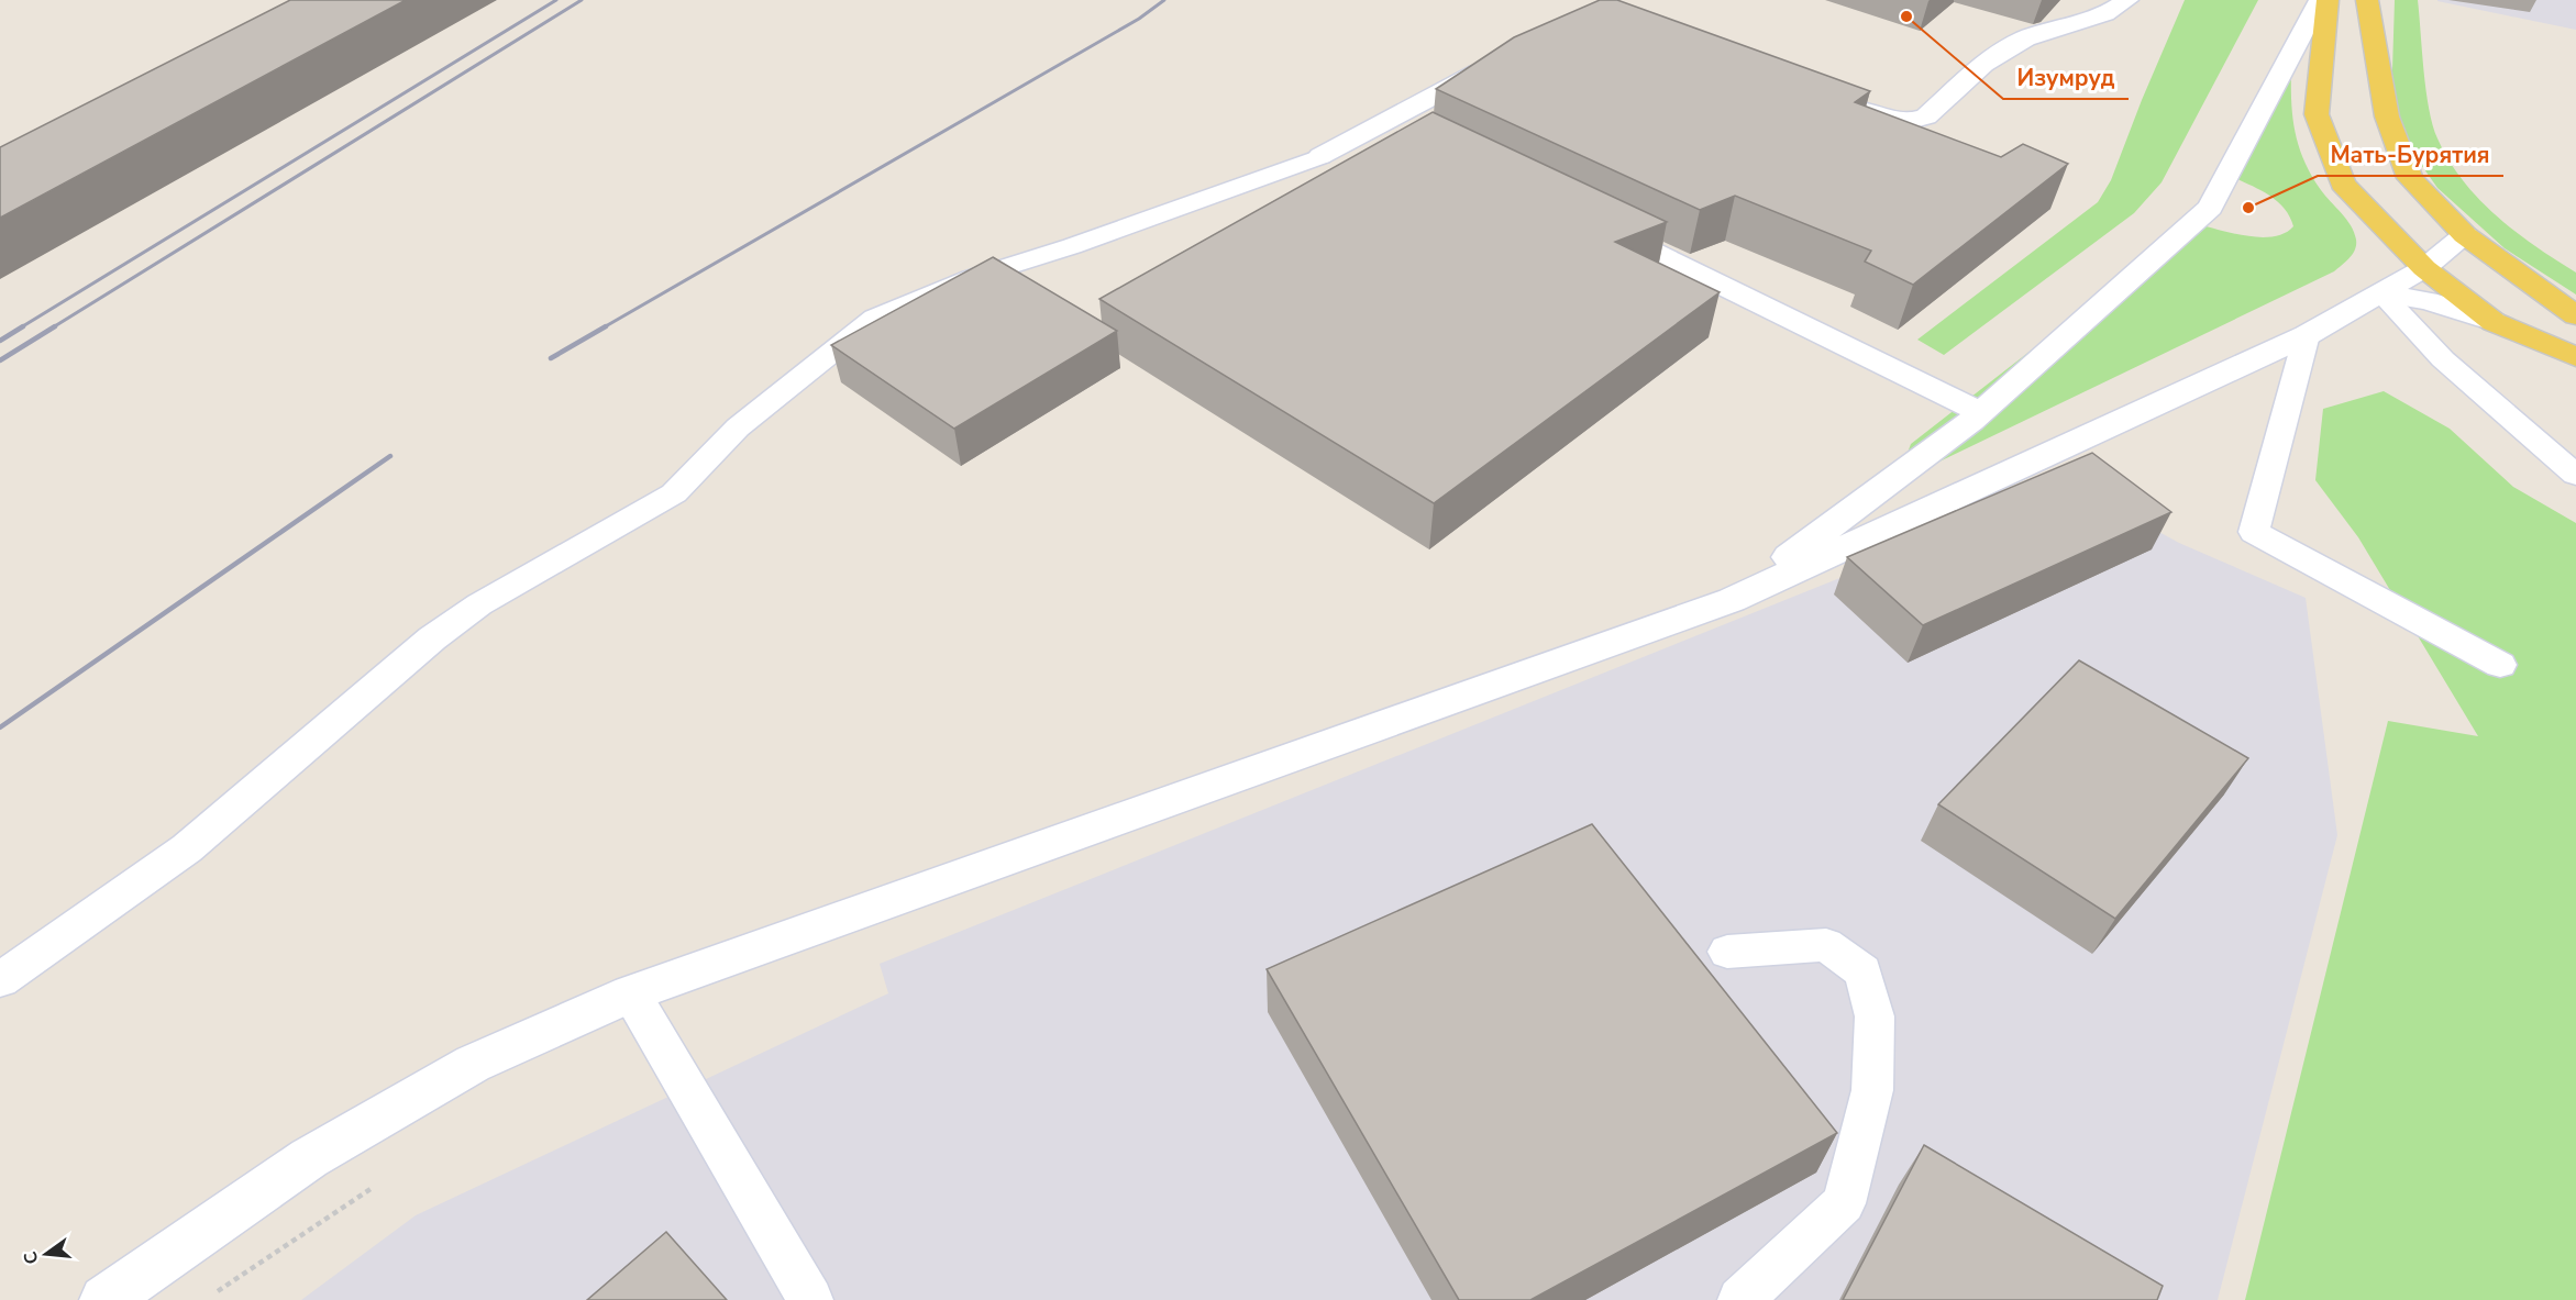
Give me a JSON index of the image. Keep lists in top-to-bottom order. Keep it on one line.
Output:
{"places":["Изумруд","Мать-Бурятия"],"north":"left"}
